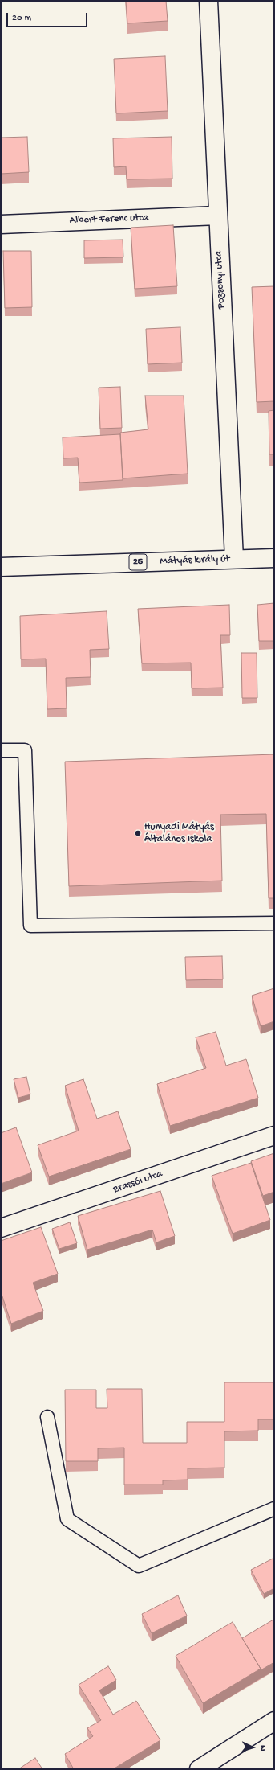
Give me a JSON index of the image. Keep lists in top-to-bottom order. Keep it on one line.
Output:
{"streets":{"street":["Albert Ferenc utca","Pozsonyi utca","Mátyás király út","25","Brassói utca"]},"crossings":[["Albert Ferenc utca","Pozsonyi utca"],["Pozsonyi utca","Mátyás király út"]],"places":["Hunyadi Mátyás Általános Iskola"],"scale_bar":"20 m","north":"right"}
